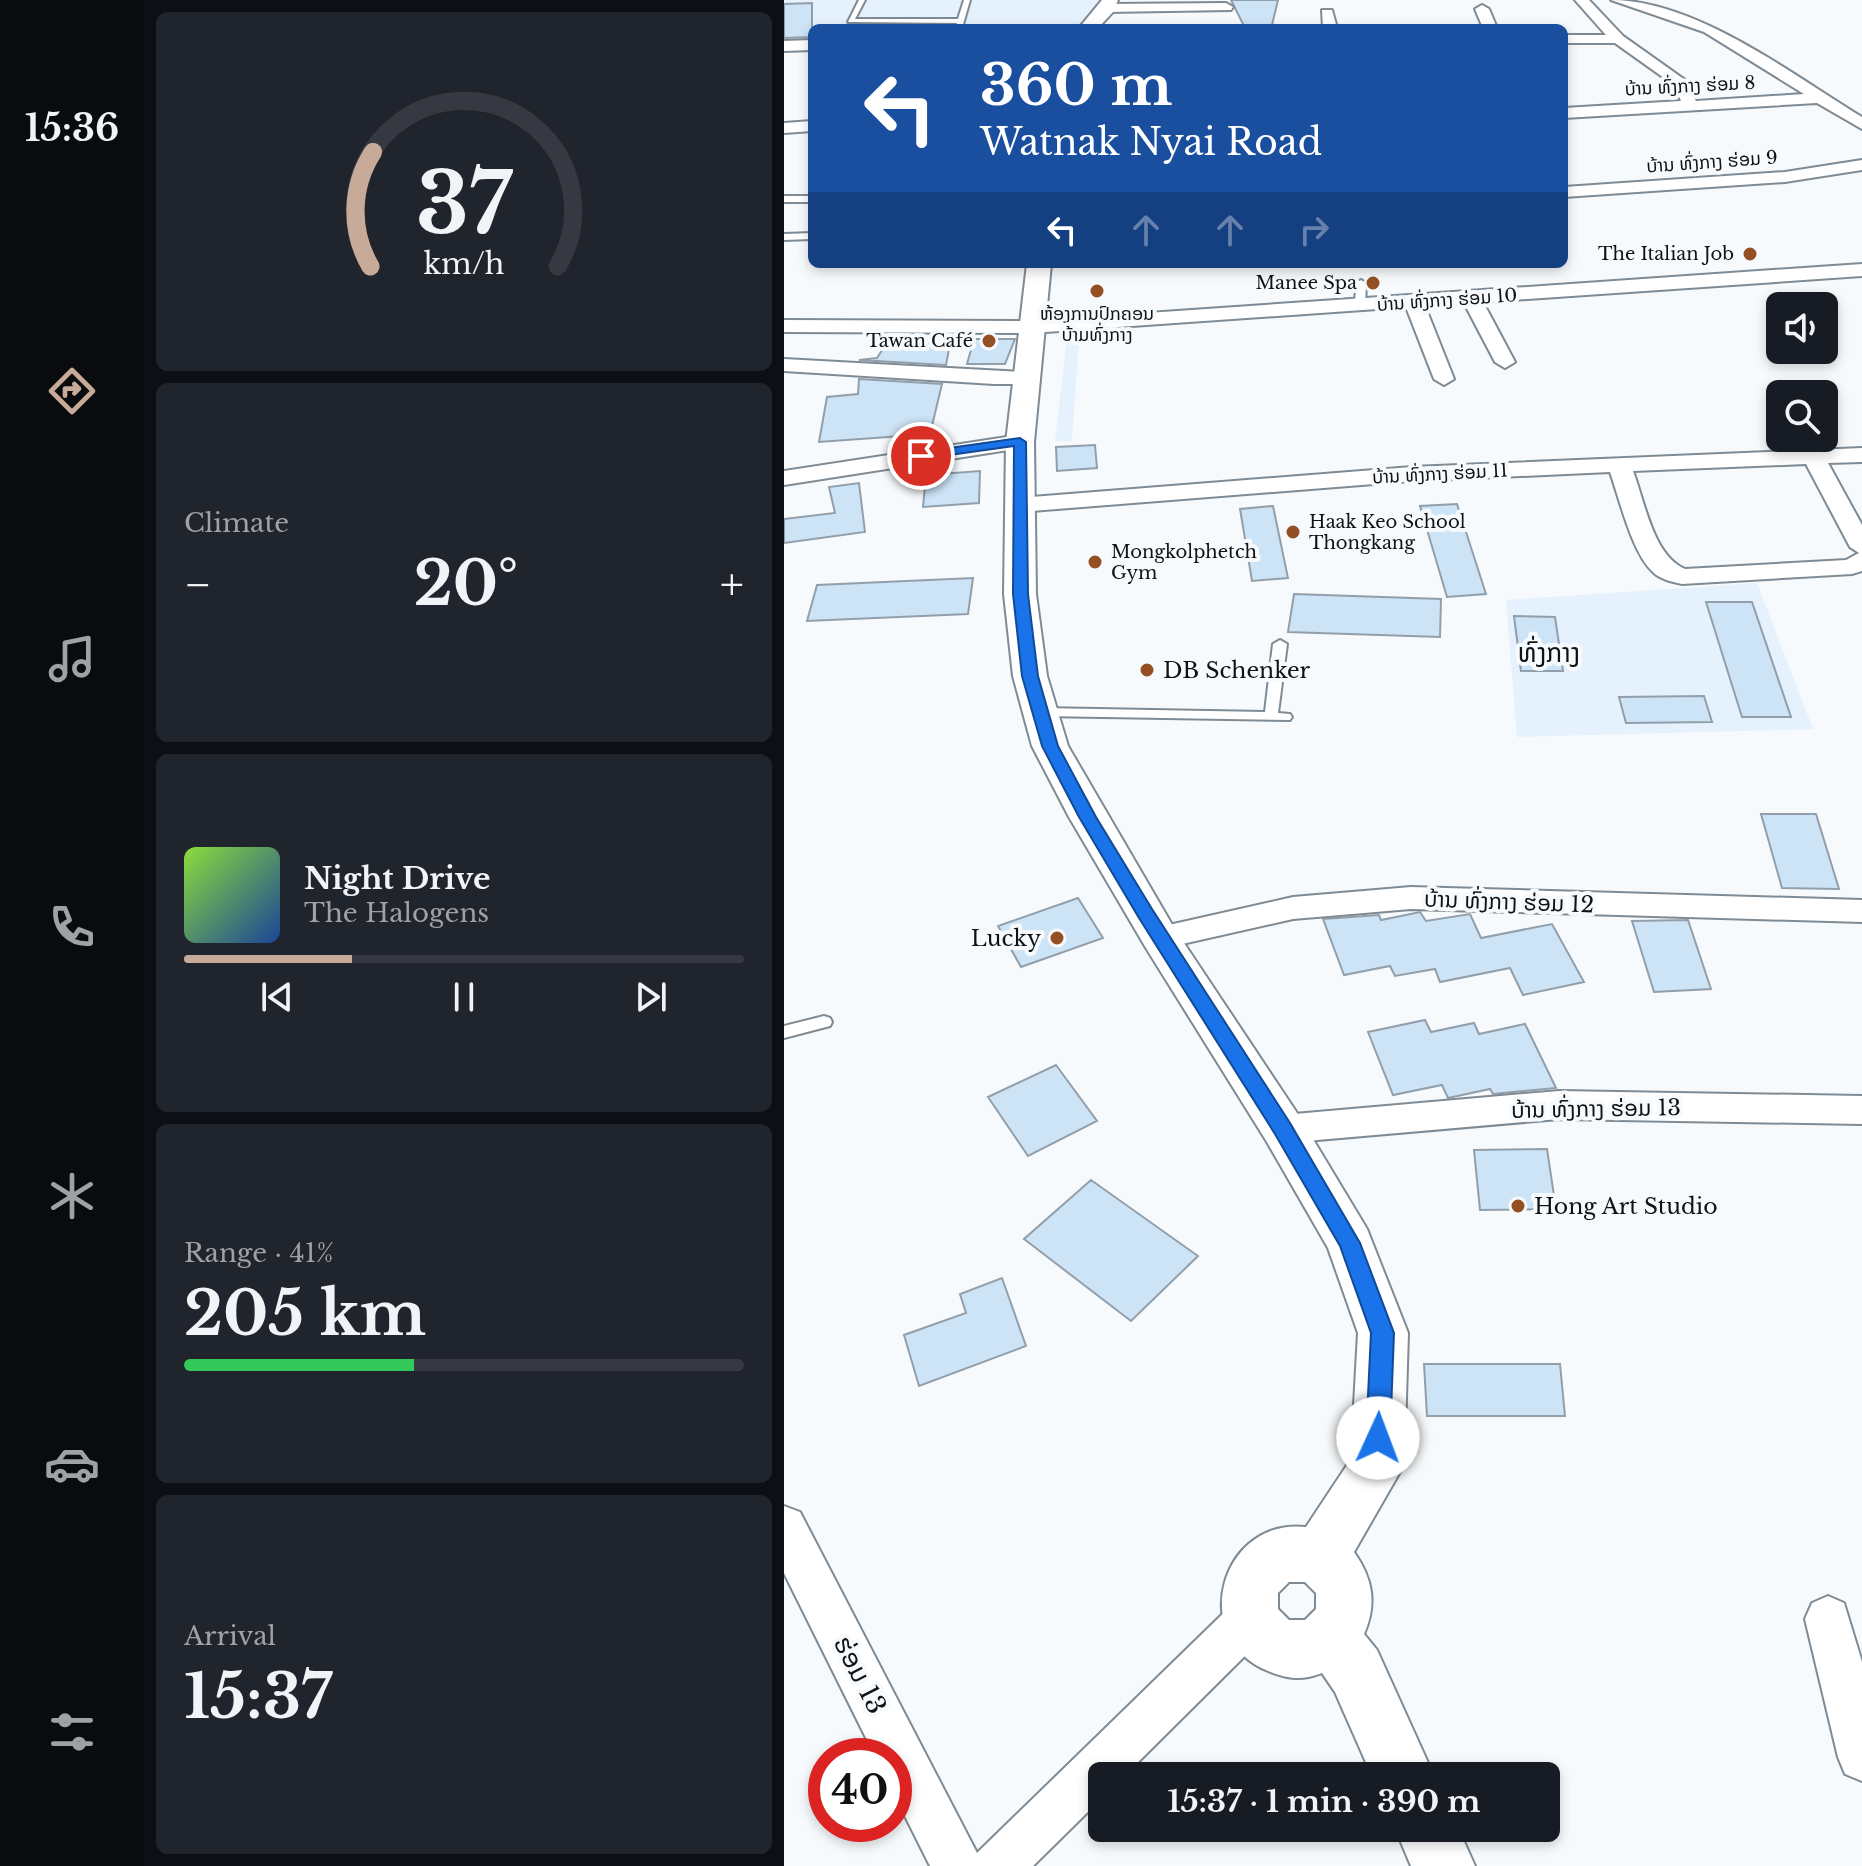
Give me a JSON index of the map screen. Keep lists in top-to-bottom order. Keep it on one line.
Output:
{"streets":{"street":["ບ້ານ ທົ່ງກາງ ຮ່ອມ 8","ບ້ານ ທົ່ງກາງ ຮ່ອມ 9","ບ້ານ ທົ່ງກາງ ຮ່ອມ 10","ບ້ານ ທົ່ງກາງ ຮ່ອມ 11","ບ້ານ ທົ່ງກາງ ຮ່ອມ 12","ບ້ານ ທົ່ງກາງ ຮ່ອມ 13","ຮ່ອມ 13"]},"districts":["ທົ່ງກາງ"],"places":["The Italian Job","Manee Spa","ຫ້ອງການປົກຄອນ ບ້າມທົ່ງກາງ","Tawan Café","Haak Keo School Thongkang","Mongkolphetch Gym","DB Schenker","Lucky","Hong Art Studio"],"page":{"tabs":"15:36","turn":["360 m","Watnak Nyai Road"],"tile":["Climate",["Range · 41%","205 km"],["Arrival","15:37"]],"heat":["−","20°","+"],"song":["Night Drive","The Halogens"],"limit":"40","trip":"15:37 · 1 min · 390 m","gauge":["37","km/h"]}}
